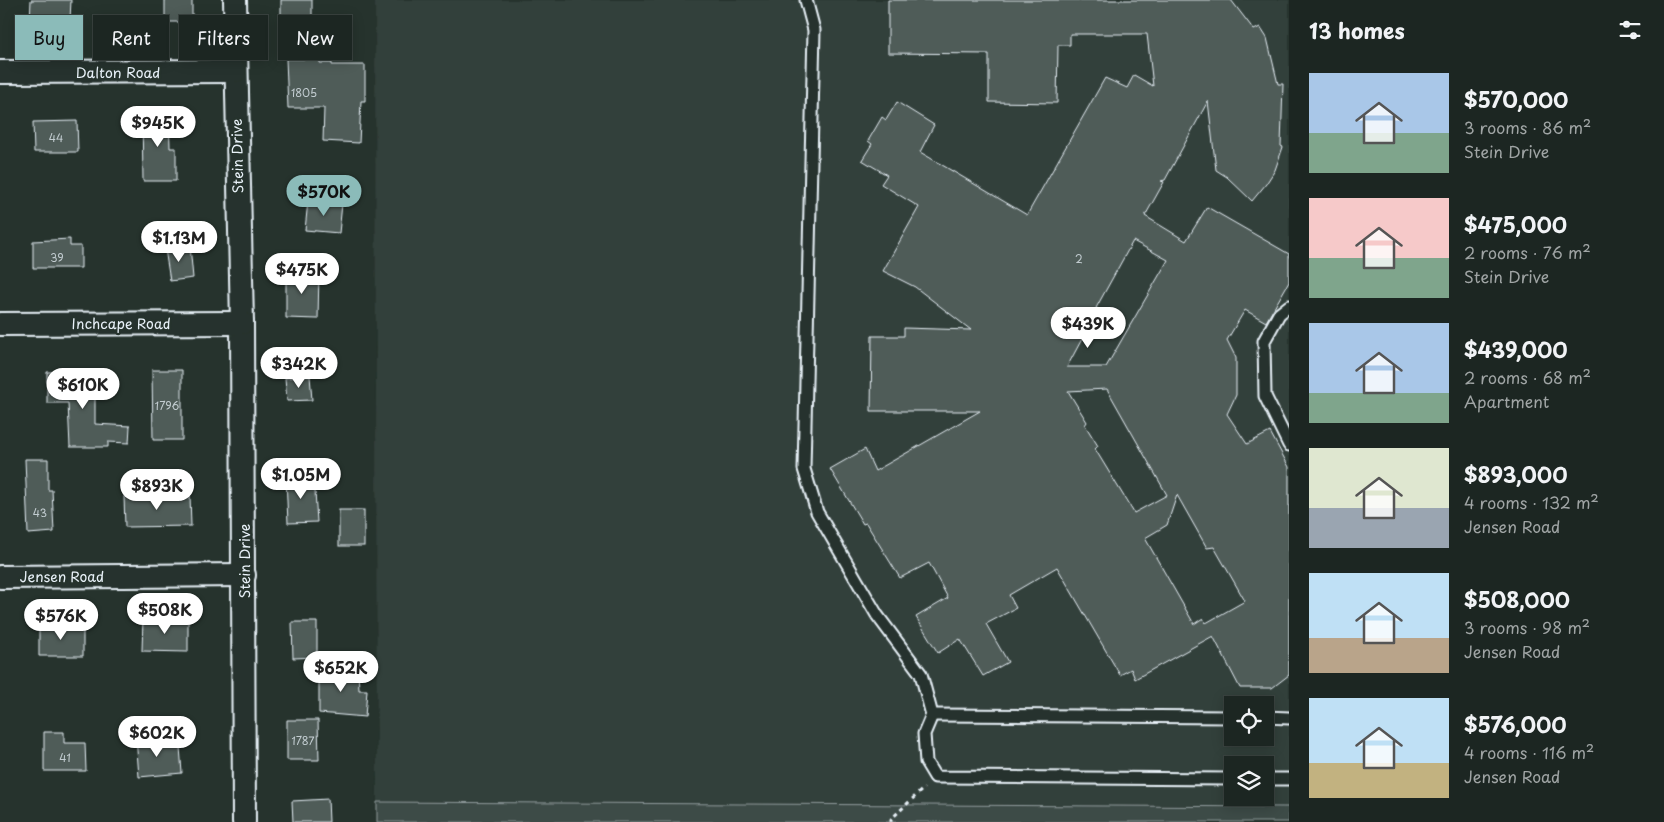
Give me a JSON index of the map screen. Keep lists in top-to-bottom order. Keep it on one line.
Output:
{"streets":{"street":["Dalton Road","Stein Drive","Inchcape Road","Jensen Road"]},"crossings":[["Dalton Road","Stein Drive"],["Stein Drive","Inchcape Road"],["Stein Drive","Jensen Road"]],"house_numbers":["1805","44","39","2","1796","43","1787","41"],"page":{"heading":"13 homes","chip":["Buy","Rent","Filters","New"],"list":[{"name":"$570,000","note":"3 rooms · 86 m² · Stein Drive"},{"name":"$475,000","note":"2 rooms · 76 m² · Stein Drive"},{"name":"$439,000","note":"2 rooms · 68 m² · Apartment"},{"name":"$893,000","note":"4 rooms · 132 m² · Jensen Road"},{"name":"$508,000","note":"3 rooms · 98 m² · Jensen Road"},{"name":"$576,000","note":"4 rooms · 116 m² · Jensen Road"}],"price":["$945K","$570K","$1.13M","$475K","$439K","$342K","$610K","$1.05M","$893K","$508K","$576K","$652K","$602K"]}}
